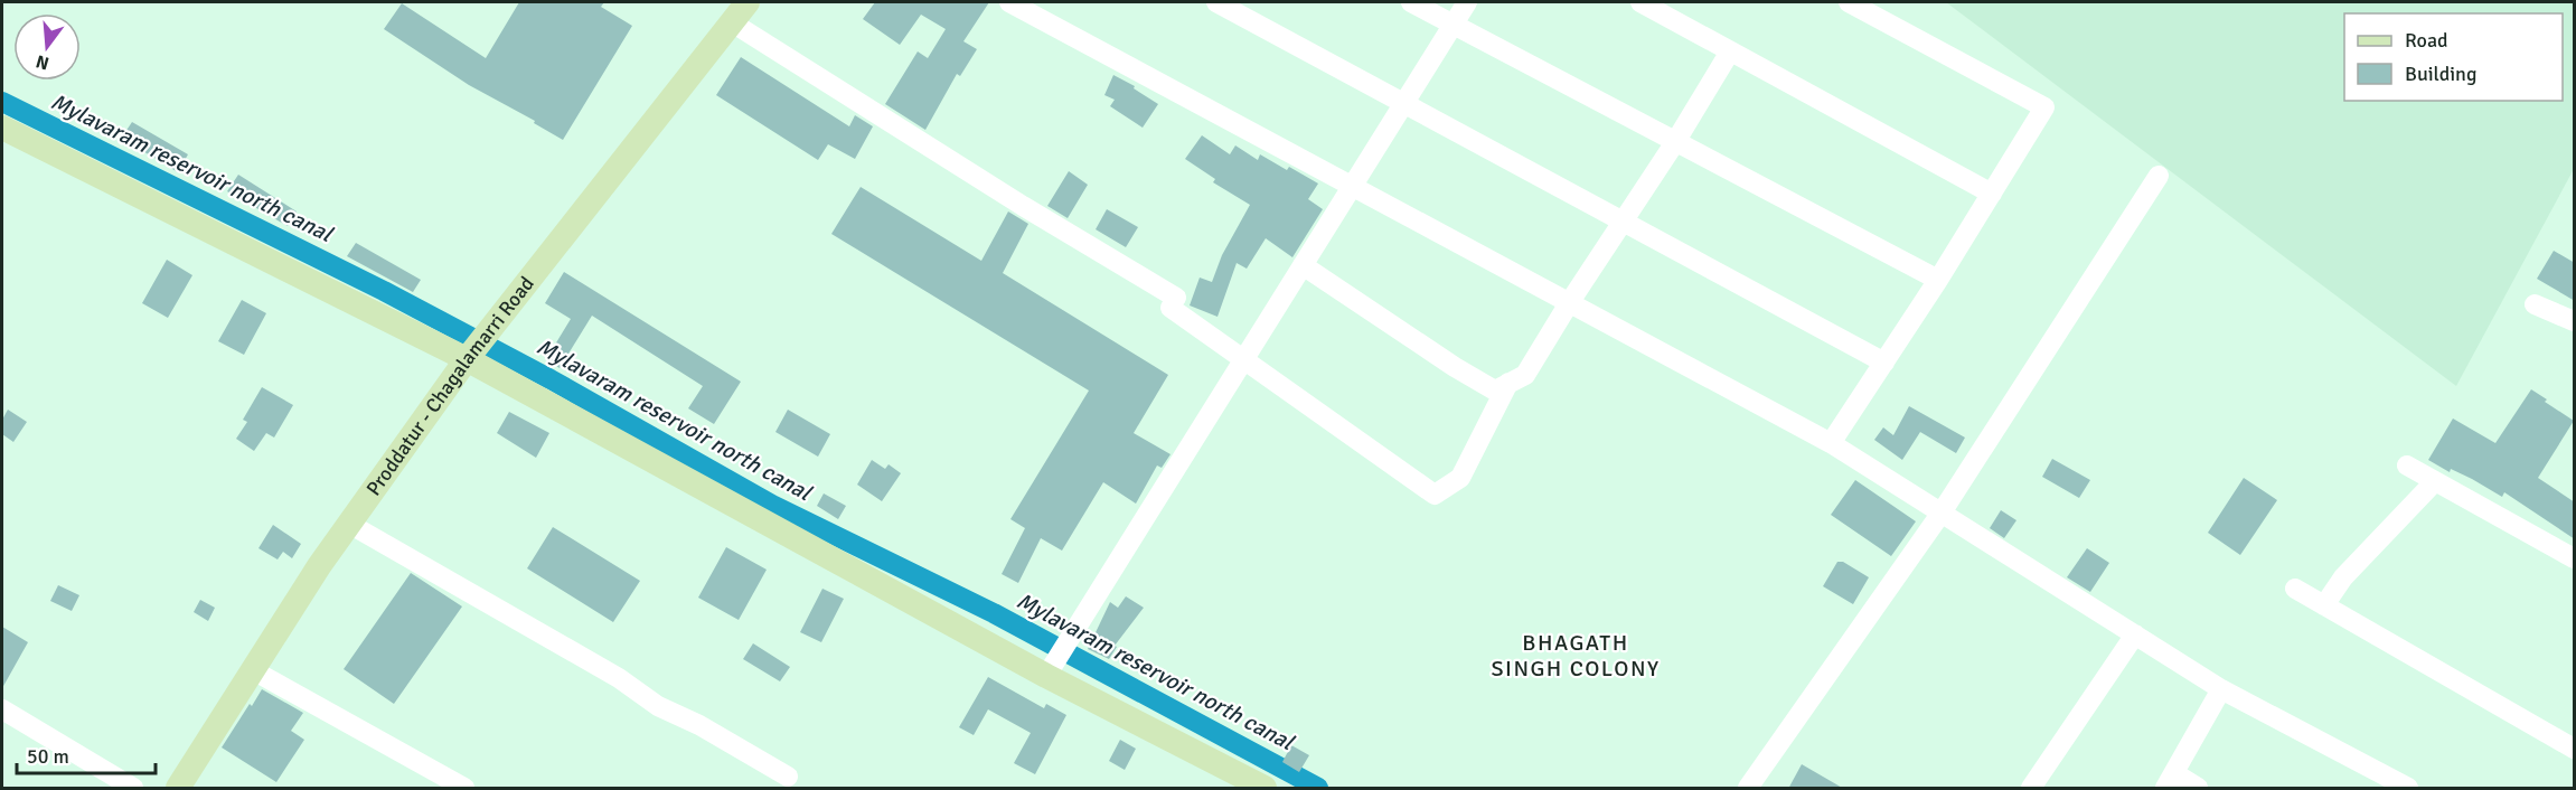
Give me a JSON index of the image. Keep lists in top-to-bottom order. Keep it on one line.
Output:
{"streets":{"main road":["Proddatur - Chagalamarri Road"]},"districts":["BHAGATH SINGH COLONY"],"water":["Mylavaram reservoir north canal"],"legend":["Road","Building"],"scale_bar":"50 m","north":"bottom"}
